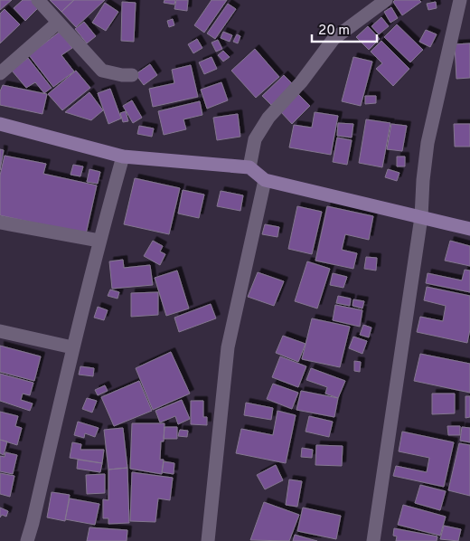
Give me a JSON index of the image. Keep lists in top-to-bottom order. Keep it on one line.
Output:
{"scale_bar":"20 m"}
